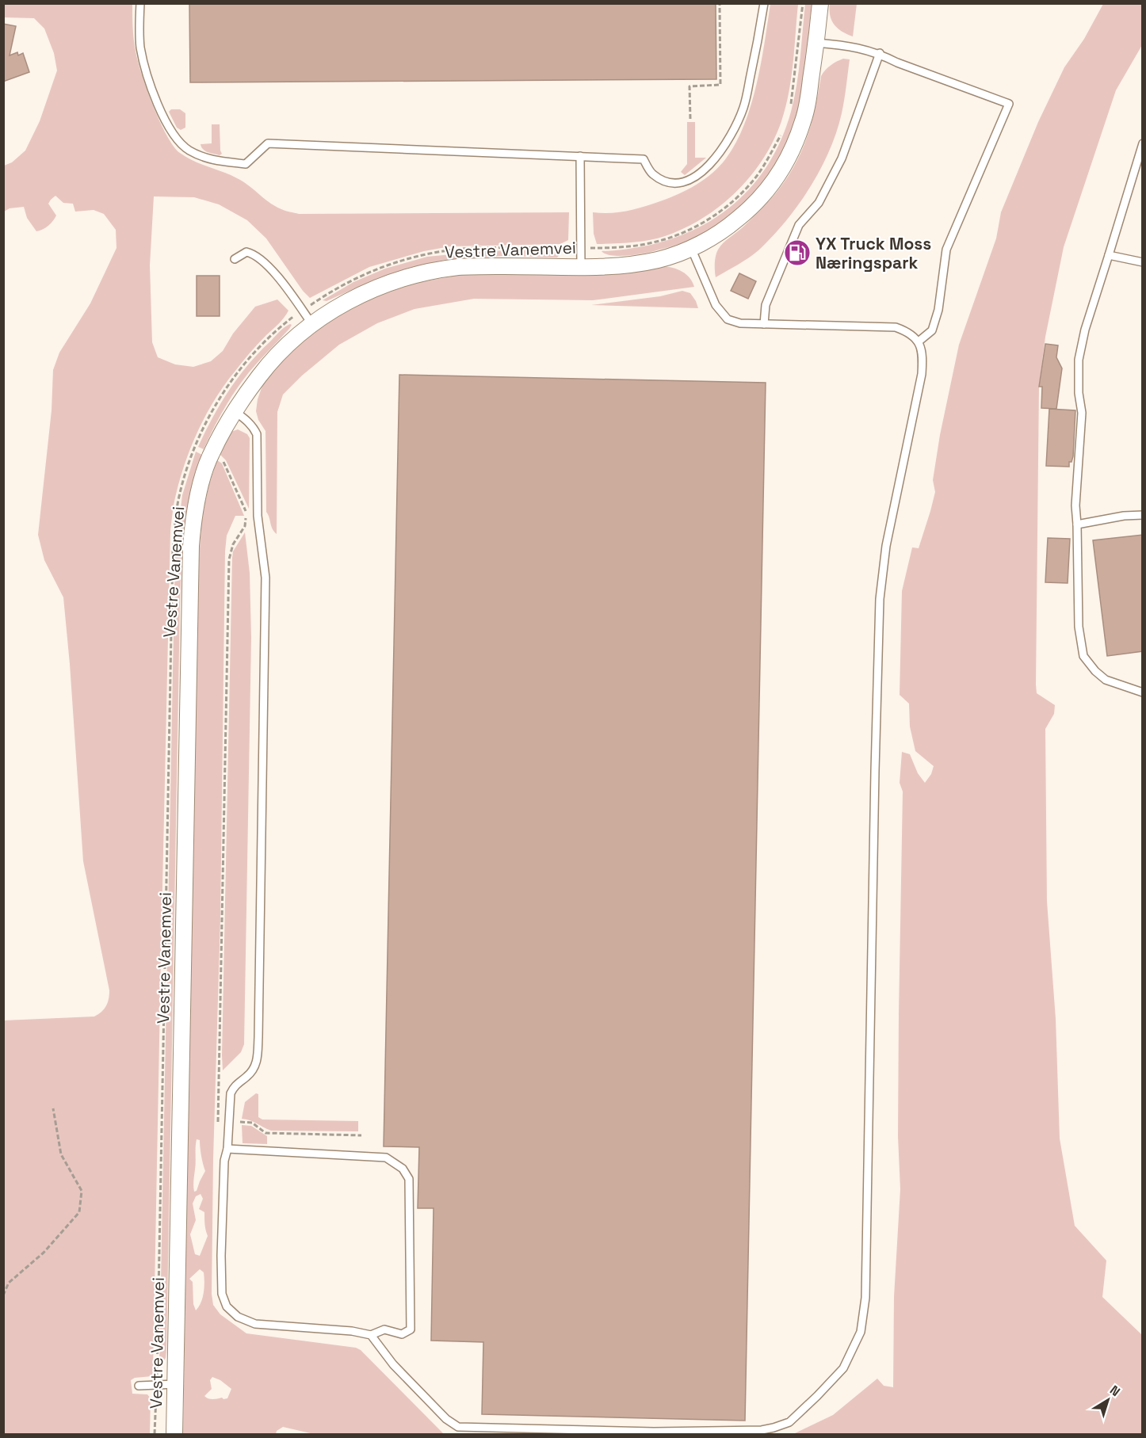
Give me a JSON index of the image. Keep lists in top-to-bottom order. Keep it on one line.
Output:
{"streets":{"street":["Vestre Vanemvei"]},"places":{"fuel station":["YX Truck Moss Næringspark"]},"north":"top right"}
